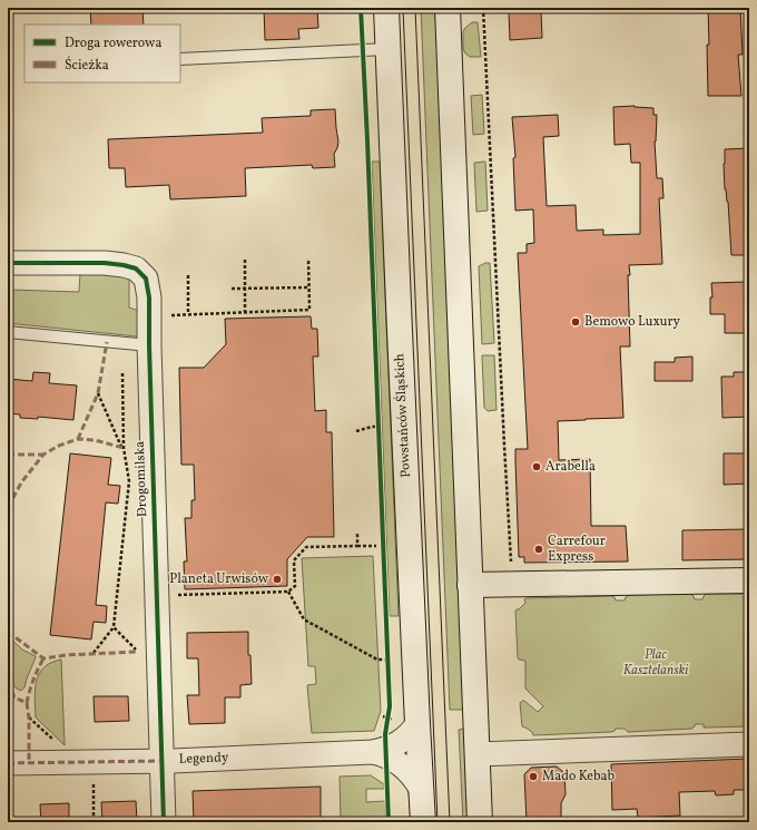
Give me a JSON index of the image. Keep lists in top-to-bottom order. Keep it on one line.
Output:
{"streets":{"main road":["Powstańców Śląskich"],"street":["Drogomilska","Legendy"]},"crossings":[["Powstańców Śląskich","Legendy"],["Drogomilska","Legendy"]],"parks":["Plac Kasztelański"],"places":["Bemowo Luxury","Arabella","Carrefour Express","Planeta Urwisów","Mado Kebab"],"legend":["Droga rowerowa","Ścieżka"]}
